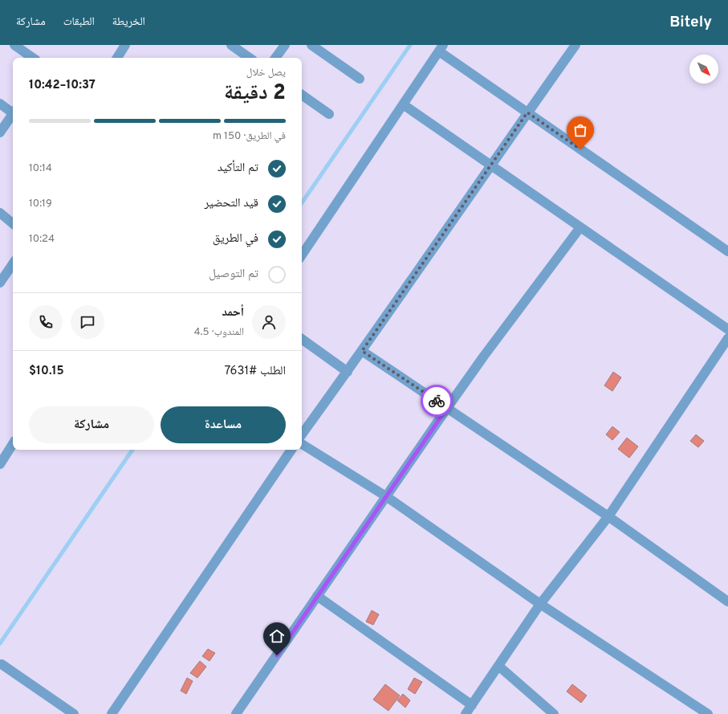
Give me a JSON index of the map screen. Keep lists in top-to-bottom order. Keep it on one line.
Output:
{"north":"bottom right","page":{"header":"Bitely","nav":["الخريطة","الطبقات","مشاركة"],"heading":["2 دقيقة","يصل خلال","10:37–10:42"],"panel":["أحمد","المندوب · 4.5","الطلب #7631","$10.15"],"bar":"في الطريق · 150 m","list":[["تم التأكيد","10:14"],["قيد التحضير","10:19"],["في الطريق","10:24"],"تم التوصيل"],"buttons":["مساعدة","مشاركة"]}}
